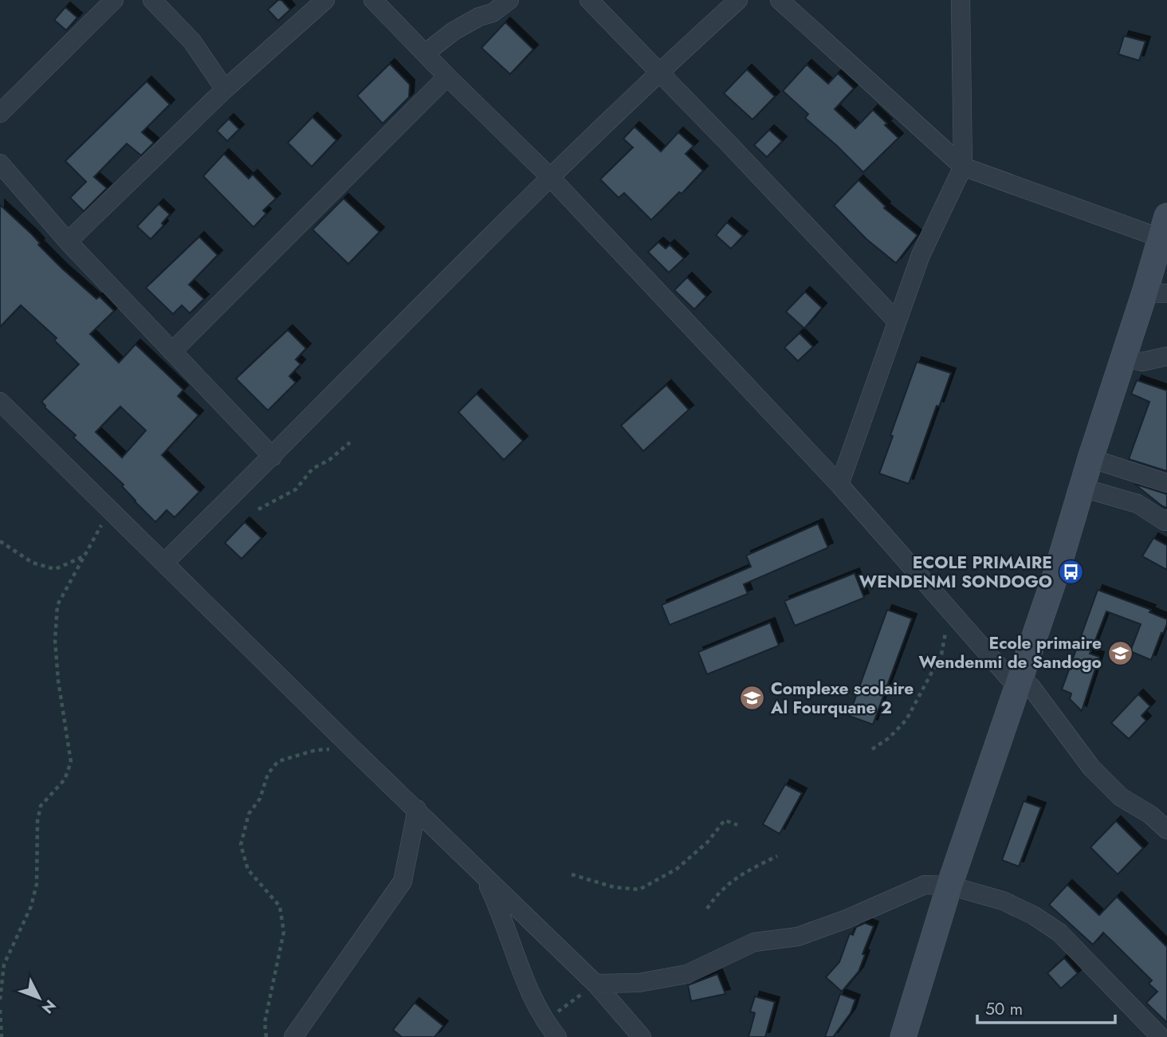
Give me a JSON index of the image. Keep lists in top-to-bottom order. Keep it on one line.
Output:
{"places":{"bus stop":["ECOLE PRIMAIRE WENDENMI SONDOGO"],"school or university":["Ecole primaire Wendenmi de Sandogo","Complexe scolaire Al Fourquane 2"]},"scale_bar":"50 m","north":"bottom right"}
